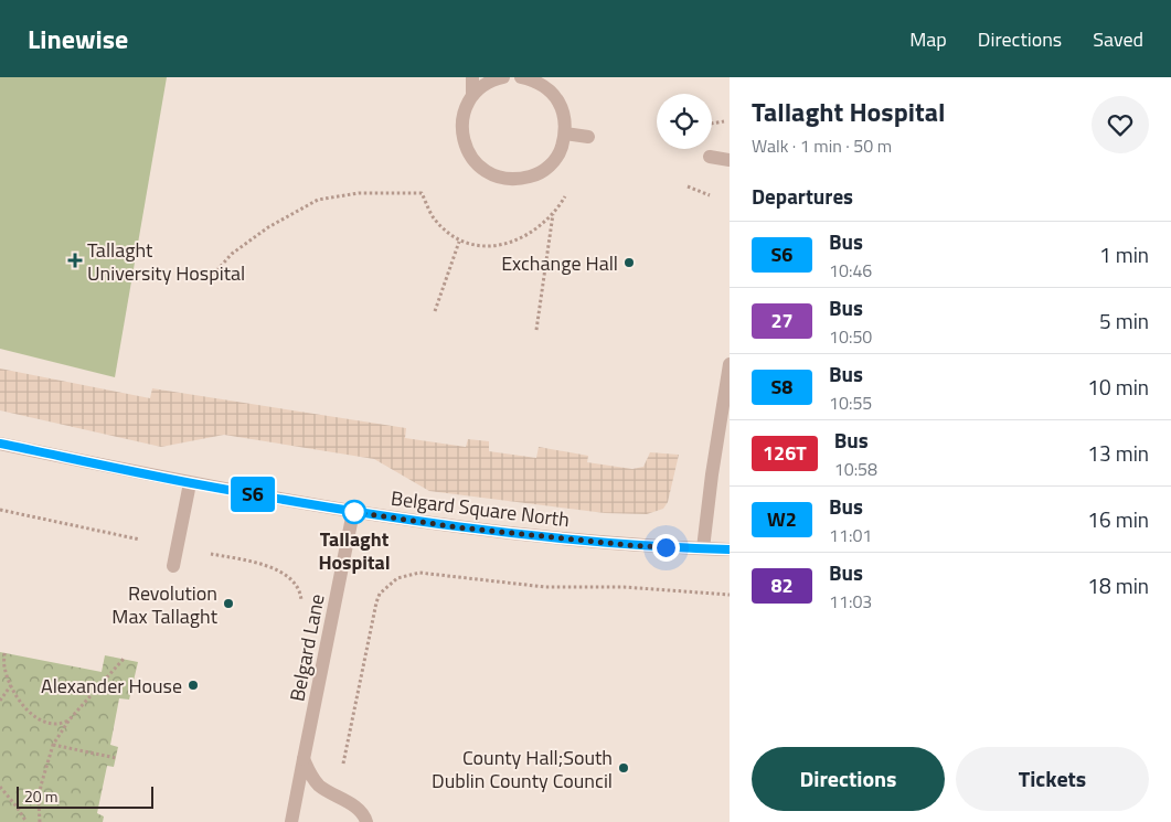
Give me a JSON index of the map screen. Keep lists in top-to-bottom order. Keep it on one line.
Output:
{"streets":{"street":["Belgard Square North","Belgard Lane"]},"crossings":[["Belgard Square North","Belgard Lane"]],"places":{"health":["Tallaght University Hospital"],"other":["Exchange Hall","Tallaght Hospital","Revolution Max Tallaght","Alexander House","County Hall;South Dublin County Council"]},"lines":["bus line S6"],"scale_bar":"20 m","page":{"header":"Linewise","nav":["Map","Directions","Saved"],"on_map":"S6","heading":[["Tallaght Hospital","Walk · 1 min · 50 m"],"Departures"],"list":[{"mark":"S6","name":"Bus","note":"10:46","value":"1 min"},{"mark":"27","name":"Bus","note":"10:50","value":"5 min"},{"mark":"S8","name":"Bus","note":"10:55","value":"10 min"},{"mark":"126T","name":"Bus","note":"10:58","value":"13 min"},{"mark":"W2","name":"Bus","note":"11:01","value":"16 min"},{"mark":"82","name":"Bus","note":"11:03","value":"18 min"}],"buttons":["Directions","Tickets"],"scale":"20 m"}}
